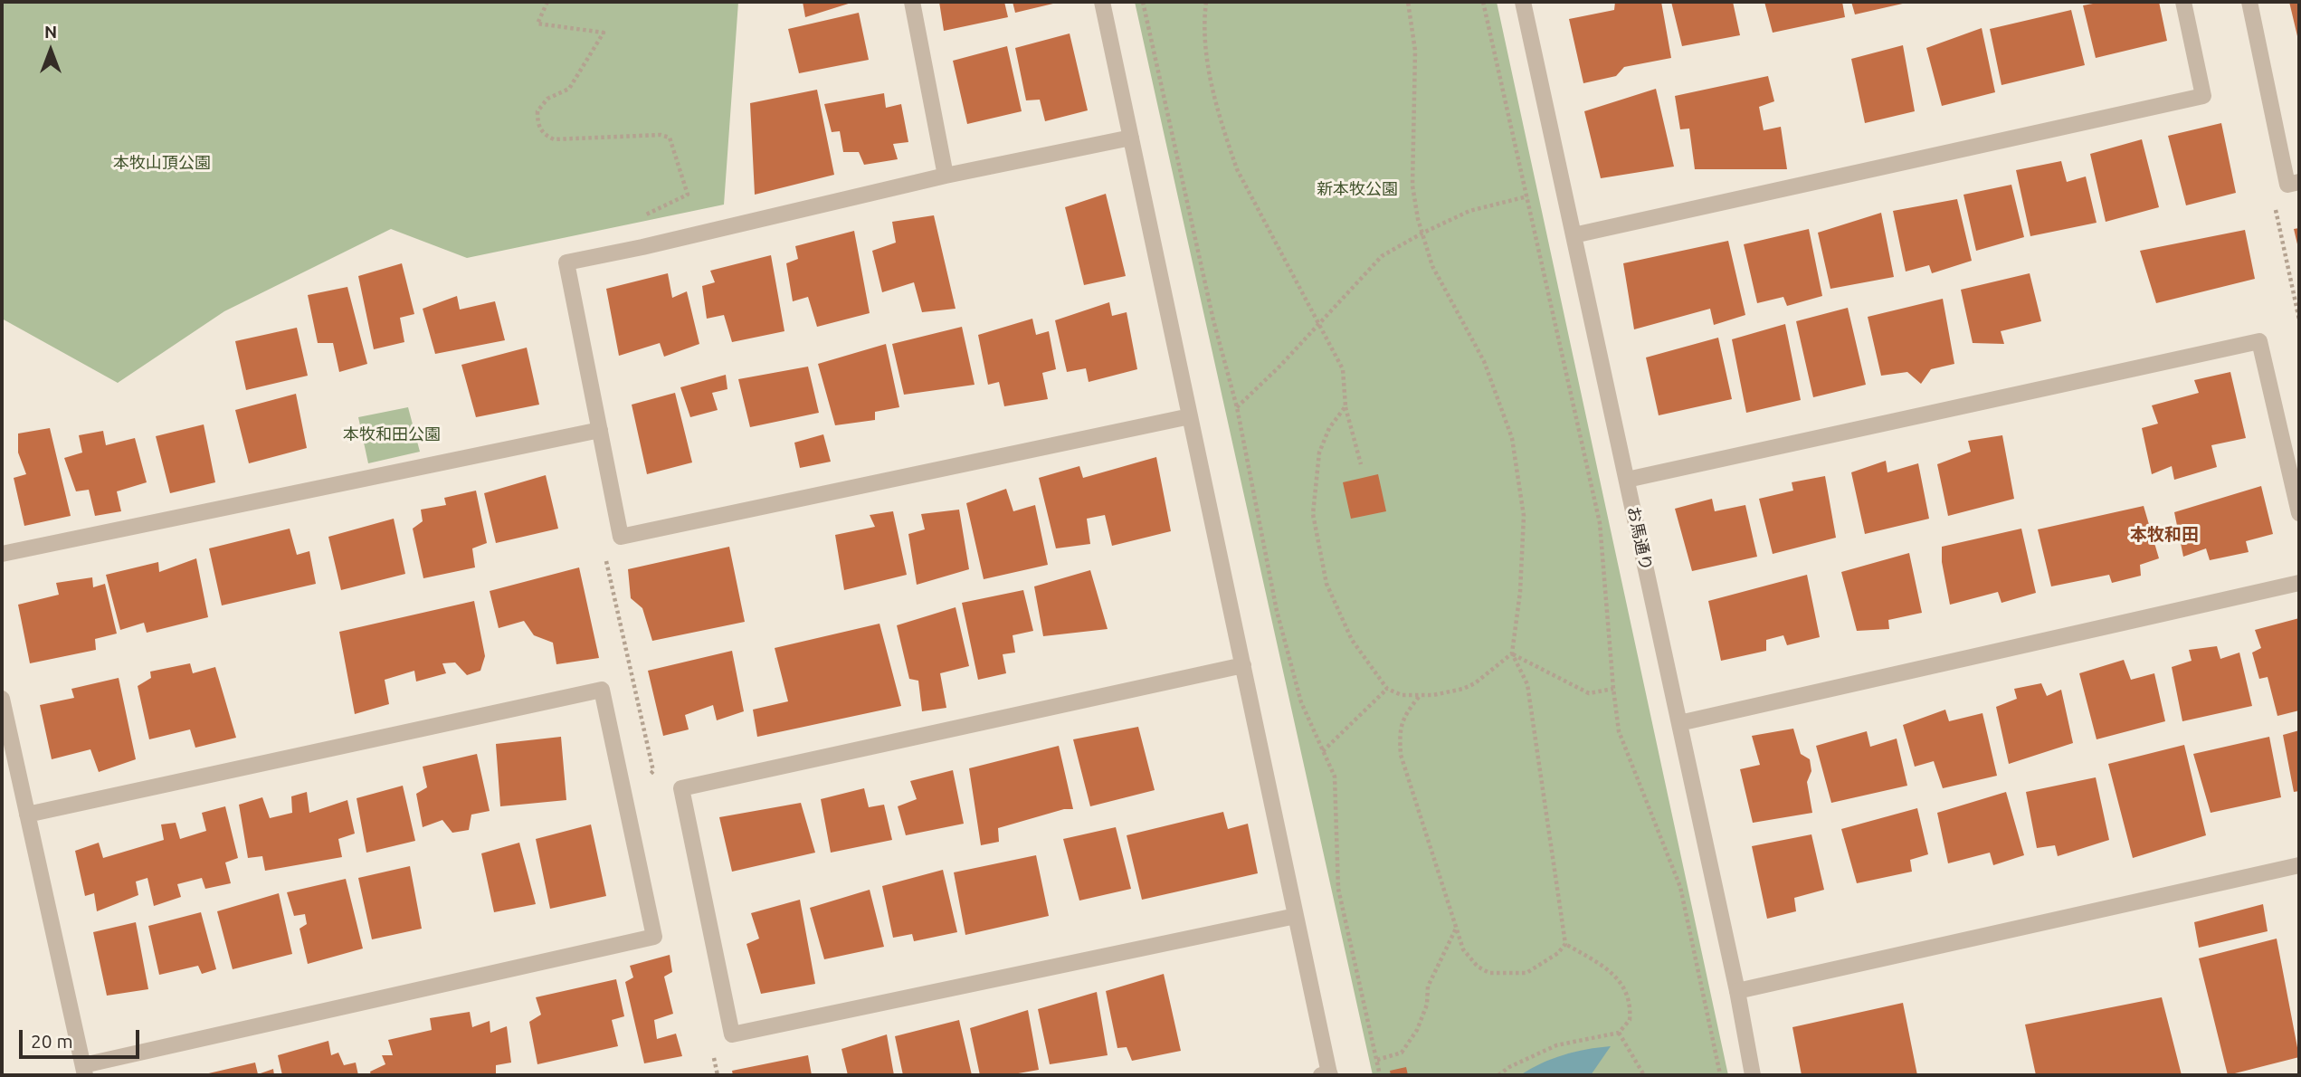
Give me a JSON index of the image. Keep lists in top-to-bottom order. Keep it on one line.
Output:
{"streets":{"street":["お馬通り"]},"districts":["本牧和田"],"parks":["本牧山頂公園","新本牧公園","本牧和田公園"],"scale_bar":"20 m","north":"top"}
